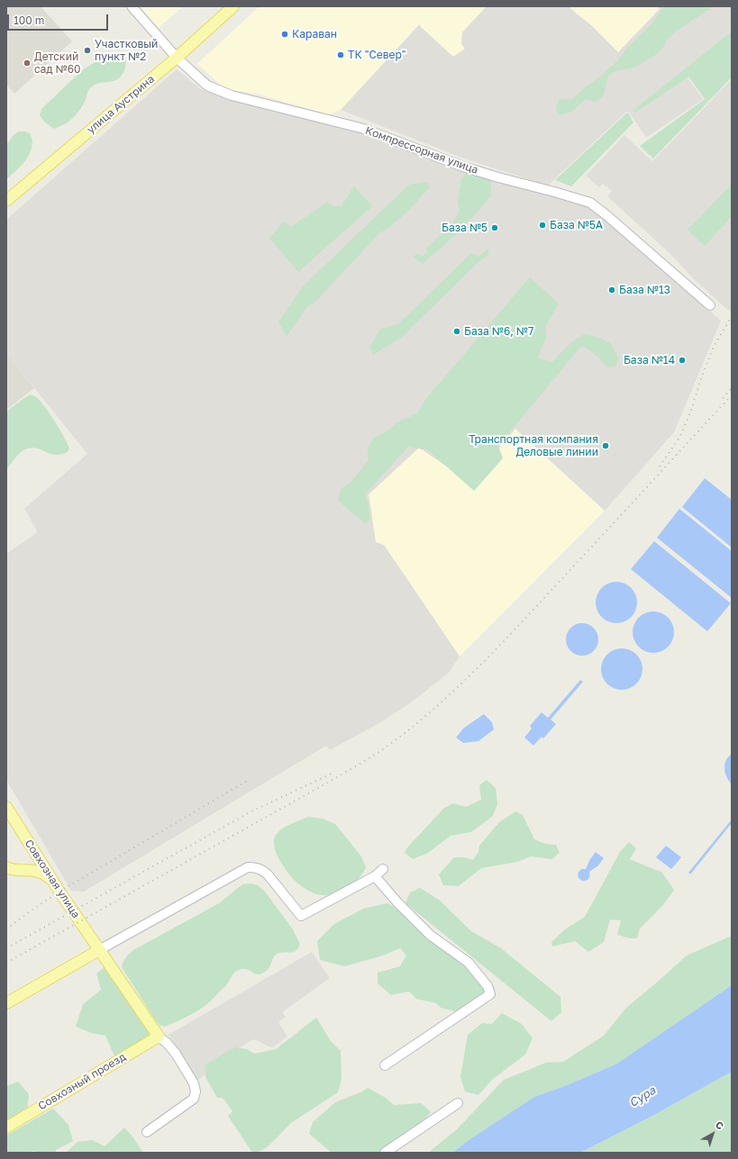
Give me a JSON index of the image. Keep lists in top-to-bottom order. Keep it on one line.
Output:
{"streets":{"main road":["улица Аустрина","Совхозная улица","Совхозный проезд"],"street":["Компрессорная улица"]},"crossings":[["улица Аустрина","Компрессорная улица"],["Совхозная улица","Совхозный проезд"]],"water":["Сура"],"places":["Караван","Участковый пункт №2","ТК \"Север\"","Детский сад №60","База №5А","База №5","База №13","База №6, №7","База №14","Транспортная компания Деловые линии"],"scale_bar":"100 m","north":"top right"}
